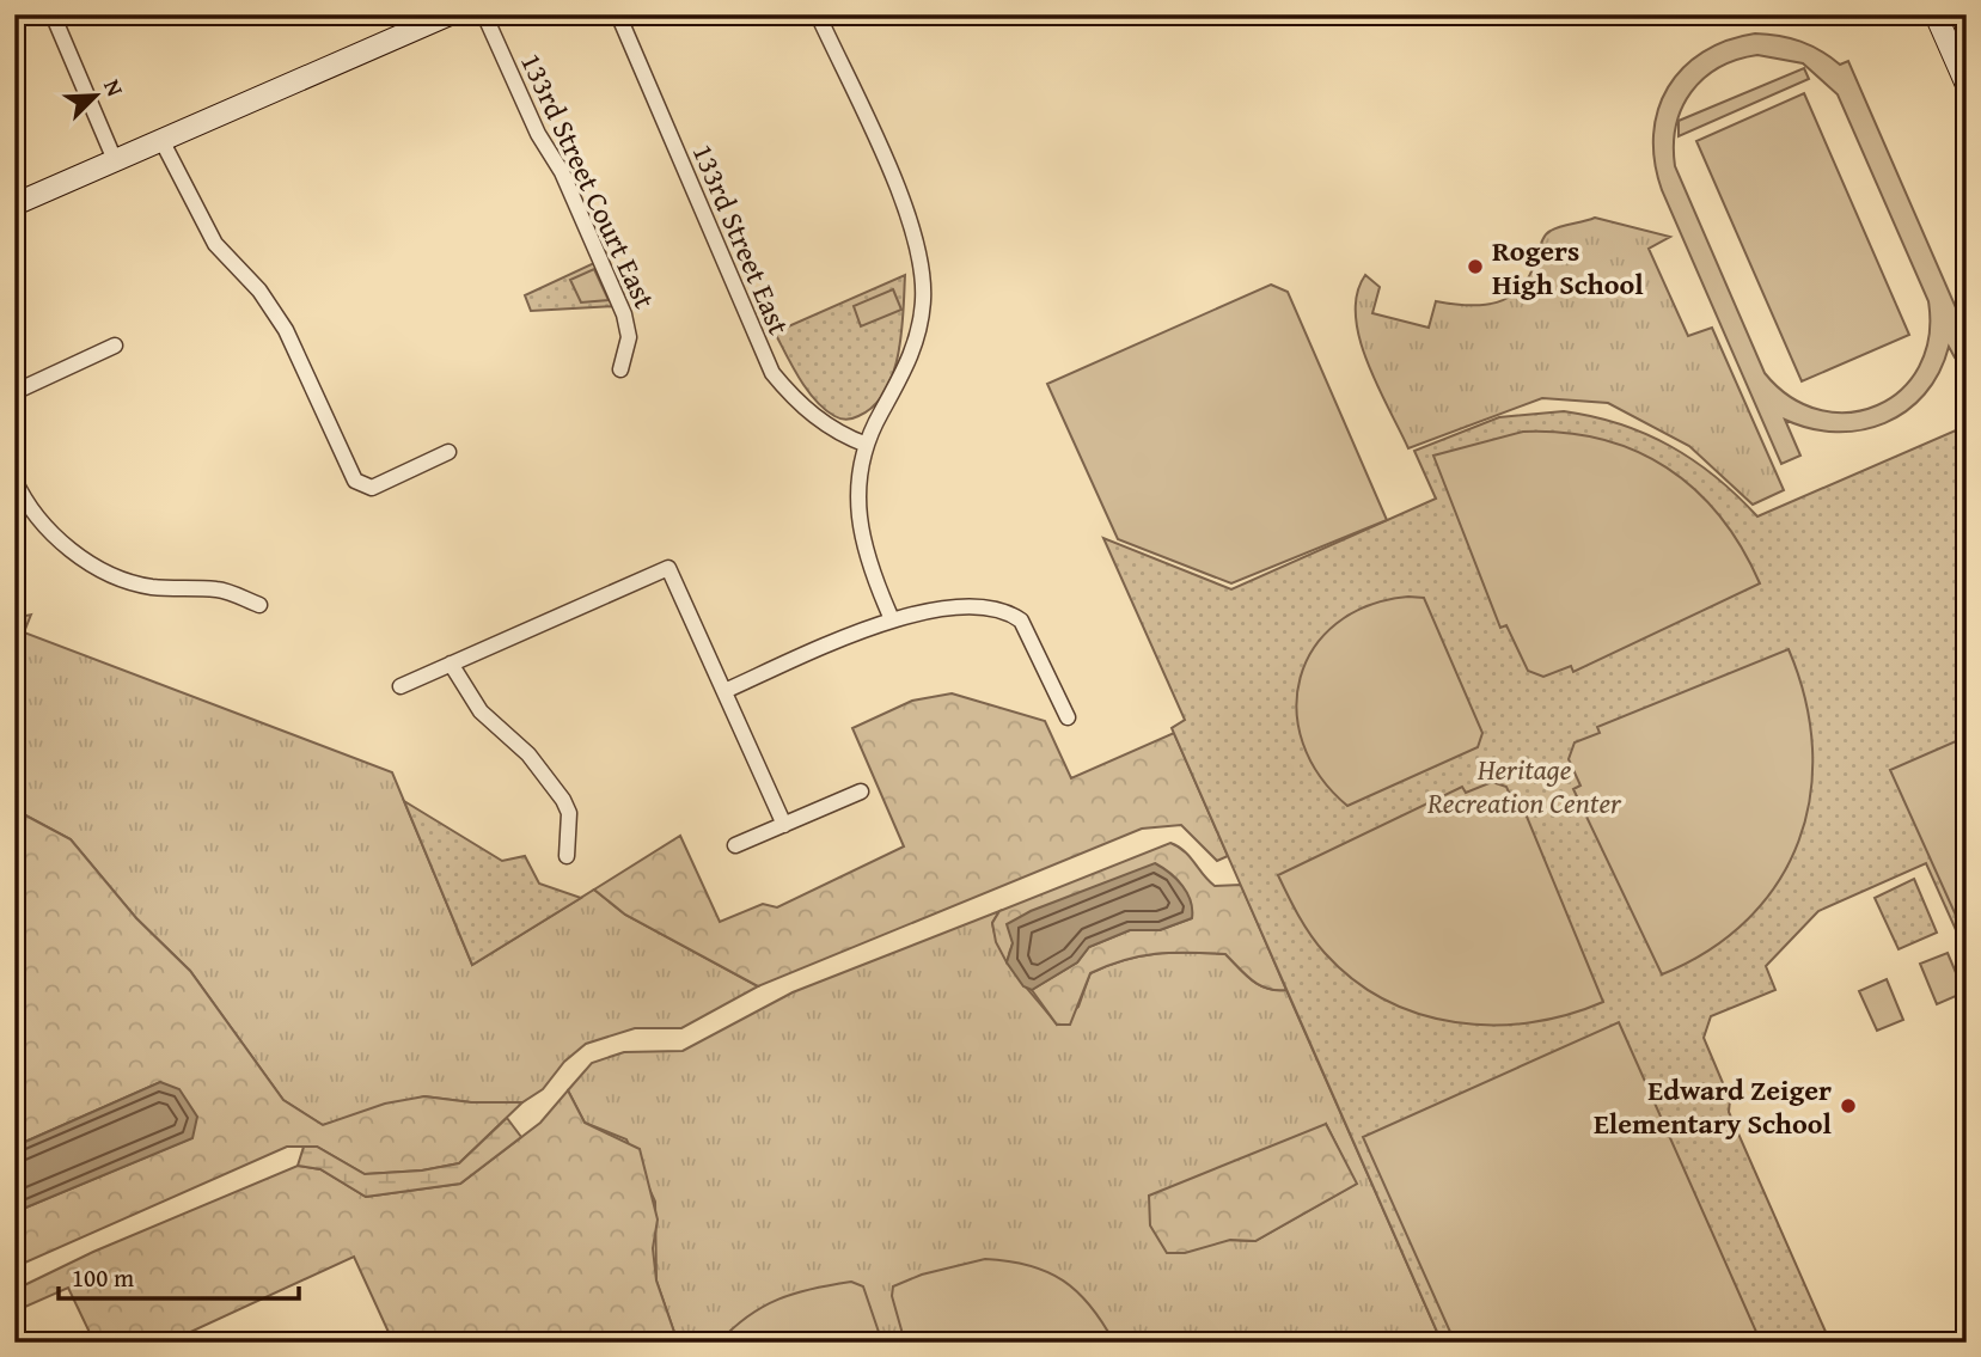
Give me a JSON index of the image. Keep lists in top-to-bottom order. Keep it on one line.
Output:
{"streets":{"street":["133rd Street Court East","133rd Street East"]},"parks":["Heritage Recreation Center"],"places":["Rogers High School","Edward Zeiger Elementary School"],"scale_bar":"100 m","north":"top right"}
